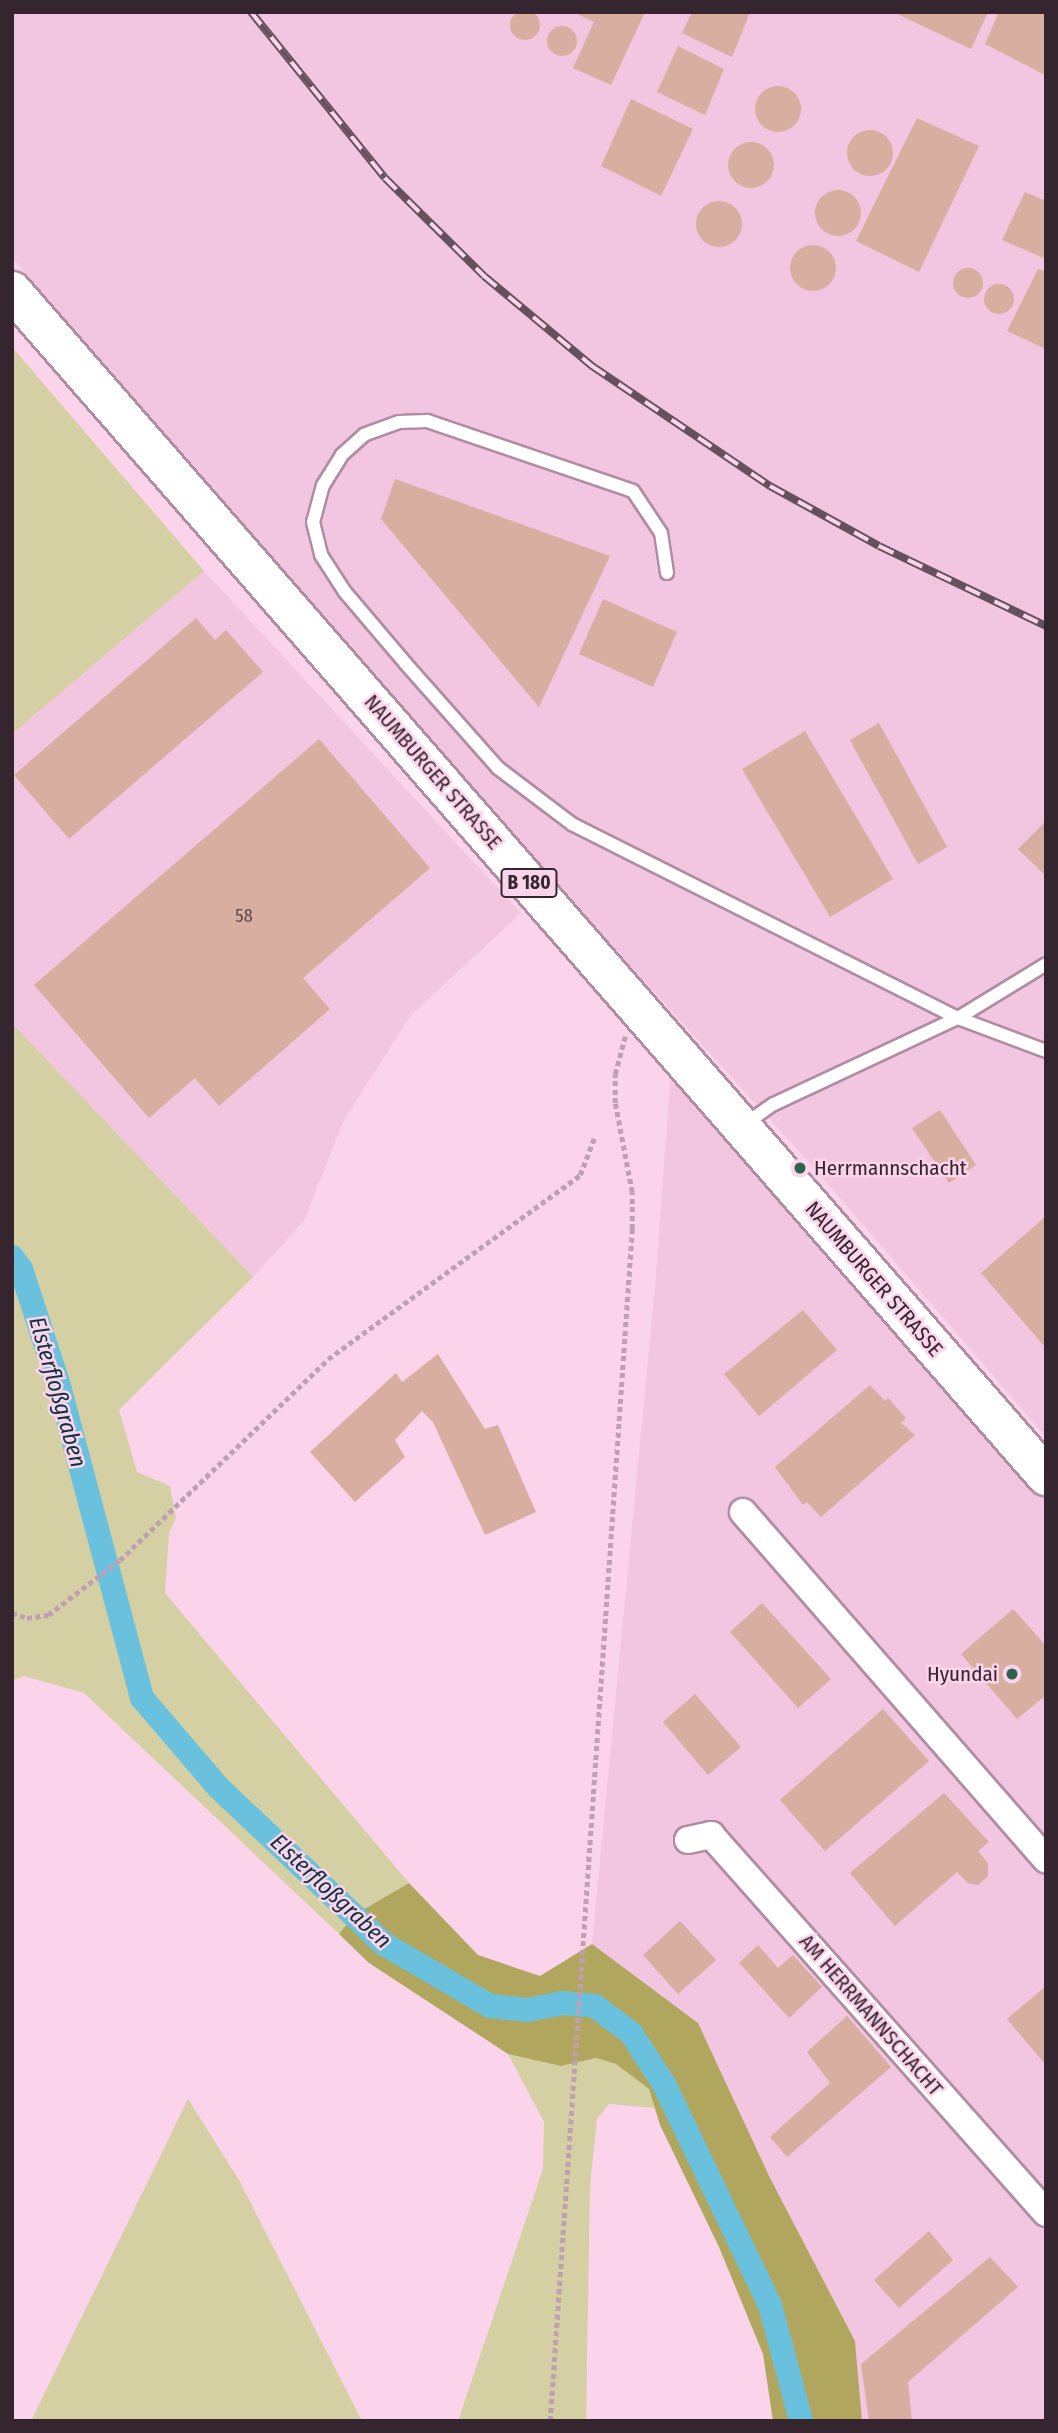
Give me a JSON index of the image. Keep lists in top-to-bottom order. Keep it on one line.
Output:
{"streets":{"main road":["NAUMBURGER STRASSE","B 180"],"street":["AM HERRMANNSCHACHT"]},"water":["Elsterfloßgraben"],"places":["Herrmannschacht","Hyundai"],"house_numbers":["58"]}
